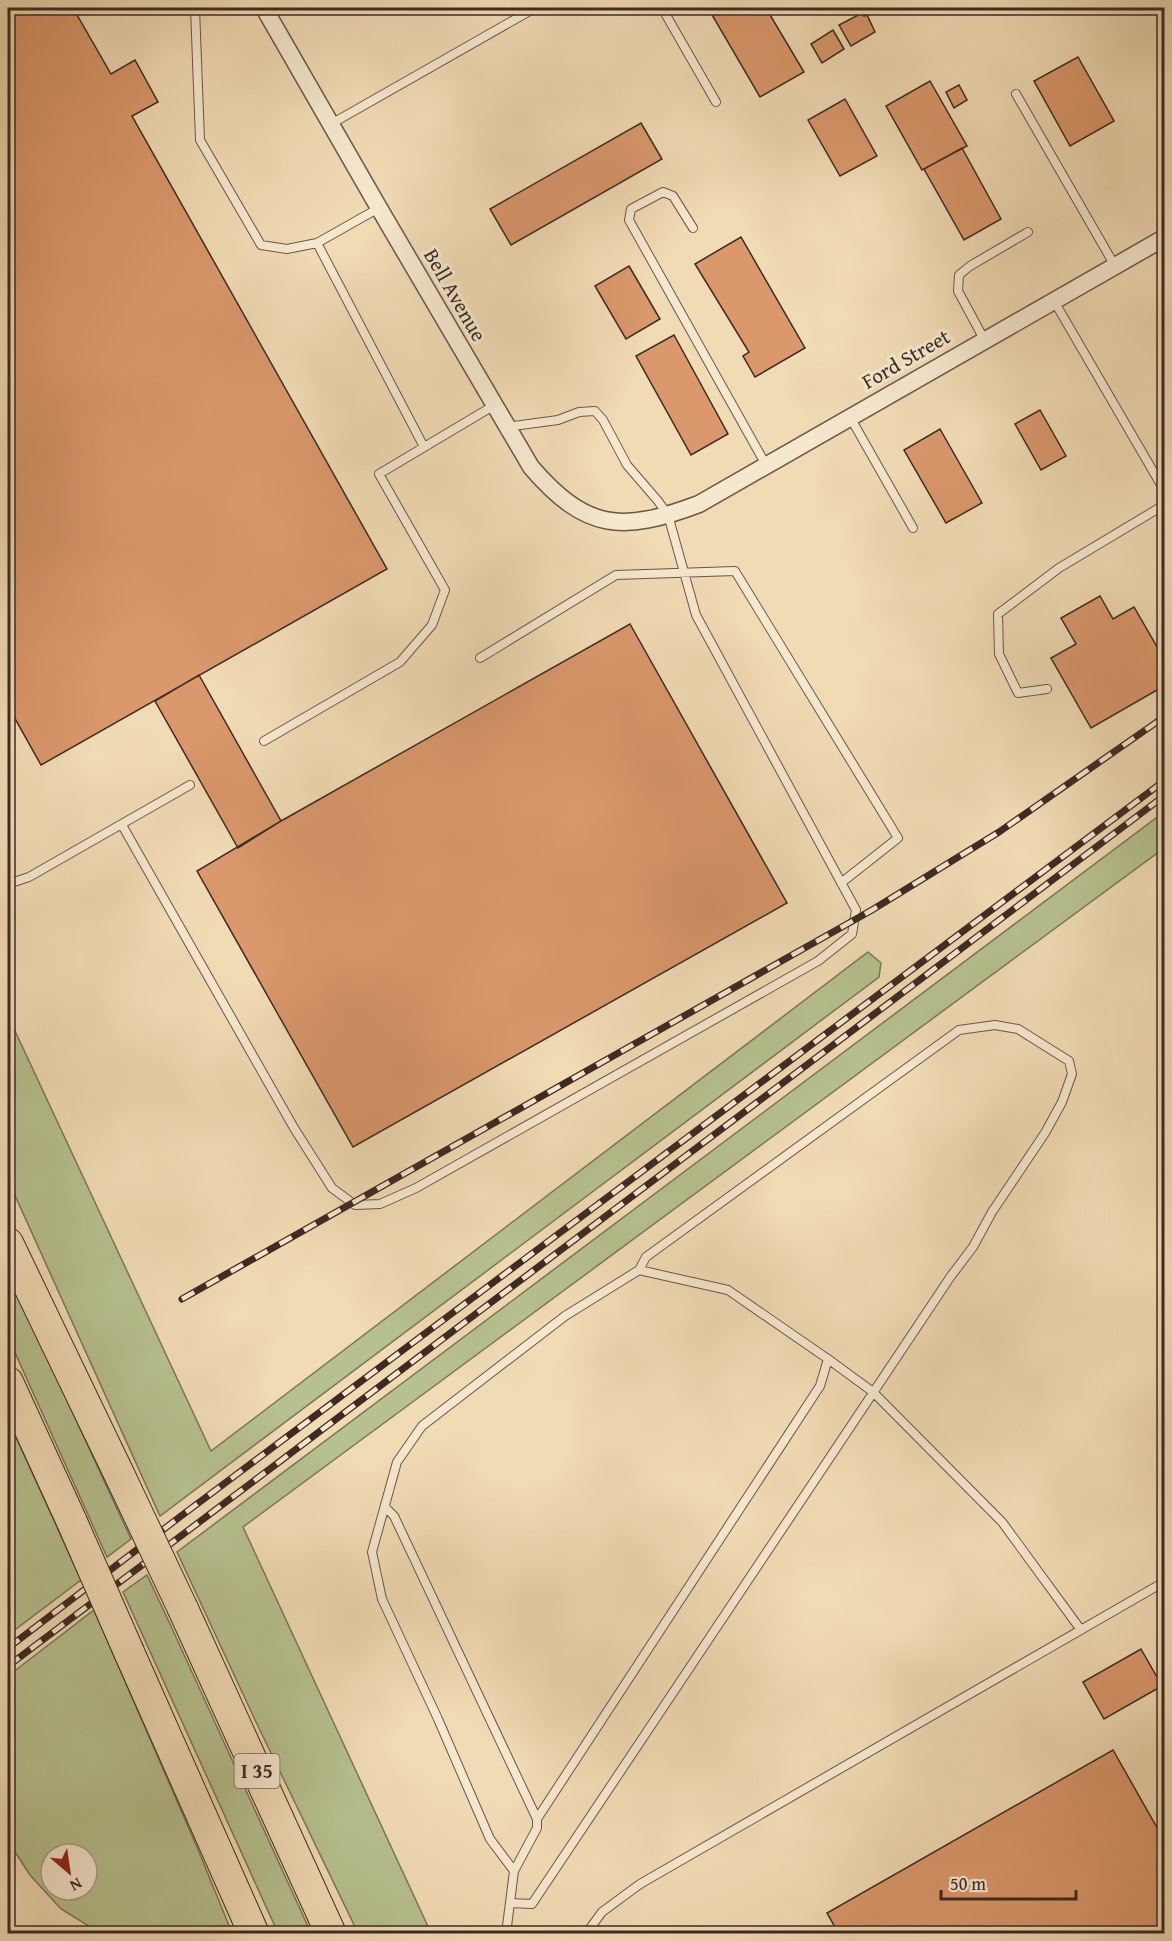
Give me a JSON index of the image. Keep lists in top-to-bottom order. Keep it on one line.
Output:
{"streets":{"highway":["I 35"],"street":["Bell Avenue","Ford Street"]},"crossings":[["Bell Avenue","Ford Street"]],"scale_bar":"50 m","north":"bottom right"}
